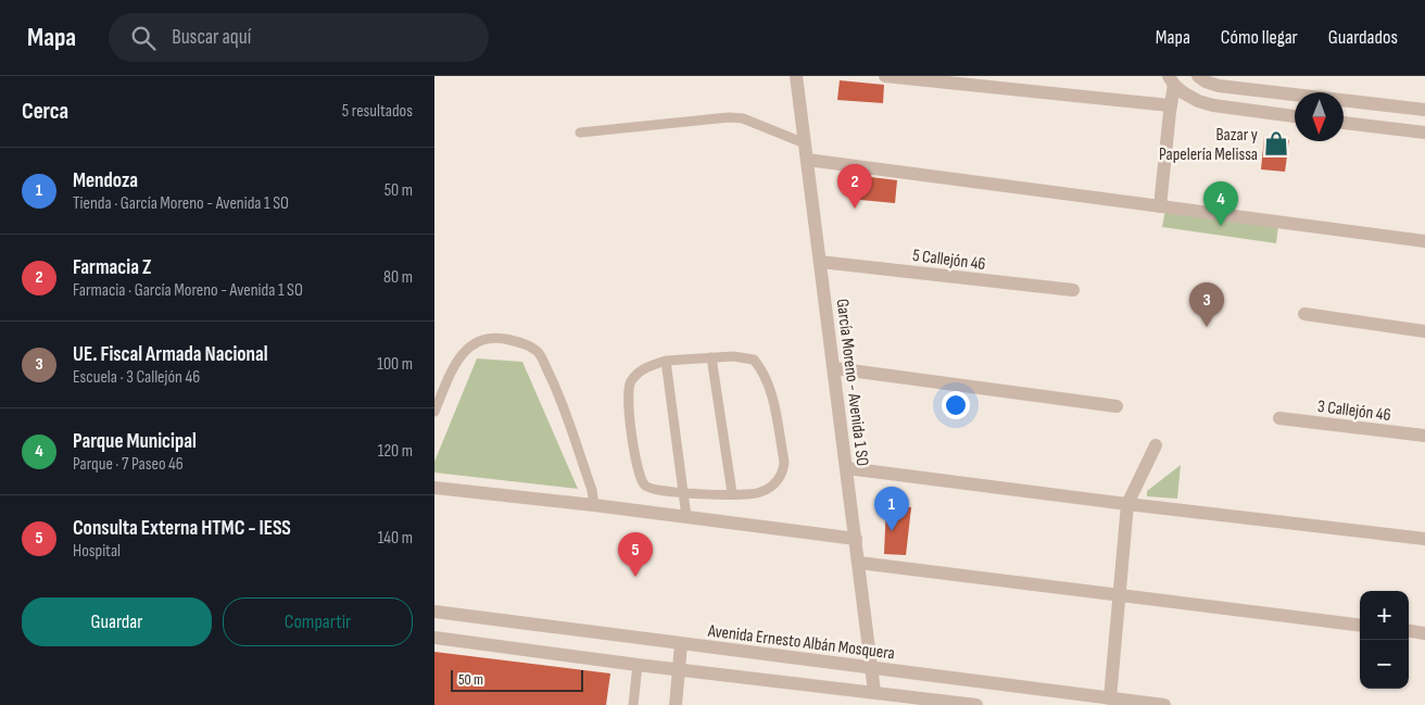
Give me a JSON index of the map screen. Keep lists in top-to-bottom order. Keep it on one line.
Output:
{"streets":{"street":["5 Callejón 46","García Moreno - Avenida 1 SO","3 Callejón 46","Avenida Ernesto Albán Mosquera"]},"crossings":[["5 Callejón 46","García Moreno - Avenida 1 SO"],["García Moreno - Avenida 1 SO","Avenida Ernesto Albán Mosquera"]],"places":{"shop":["Bazar y Papelería Melissa"]},"scale_bar":"50 m","north":"bottom","page":{"header":"Mapa","search":"Buscar aquí","nav":["Mapa","Cómo llegar","Guardados"],"heading":["Cerca","5 resultados"],"list":[{"mark":"1","name":"Mendoza","note":"Tienda · García Moreno - Avenida 1 SO","value":"50 m"},{"mark":"2","name":"Farmacia Z","note":"Farmacia · García Moreno - Avenida 1 SO","value":"80 m"},{"mark":"3","name":"UE. Fiscal Armada Nacional","note":"Escuela · 3 Callejón 46","value":"100 m"},{"mark":"4","name":"Parque Municipal","note":"Parque · 7 Paseo 46","value":"120 m"},{"mark":"5","name":"Consulta Externa HTMC - IESS","note":"Hospital","value":"140 m"}],"pins":["2","4","3","1","5"],"buttons":["Guardar","Compartir"],"map_buttons":["+","−"],"scale":"50 m"}}
